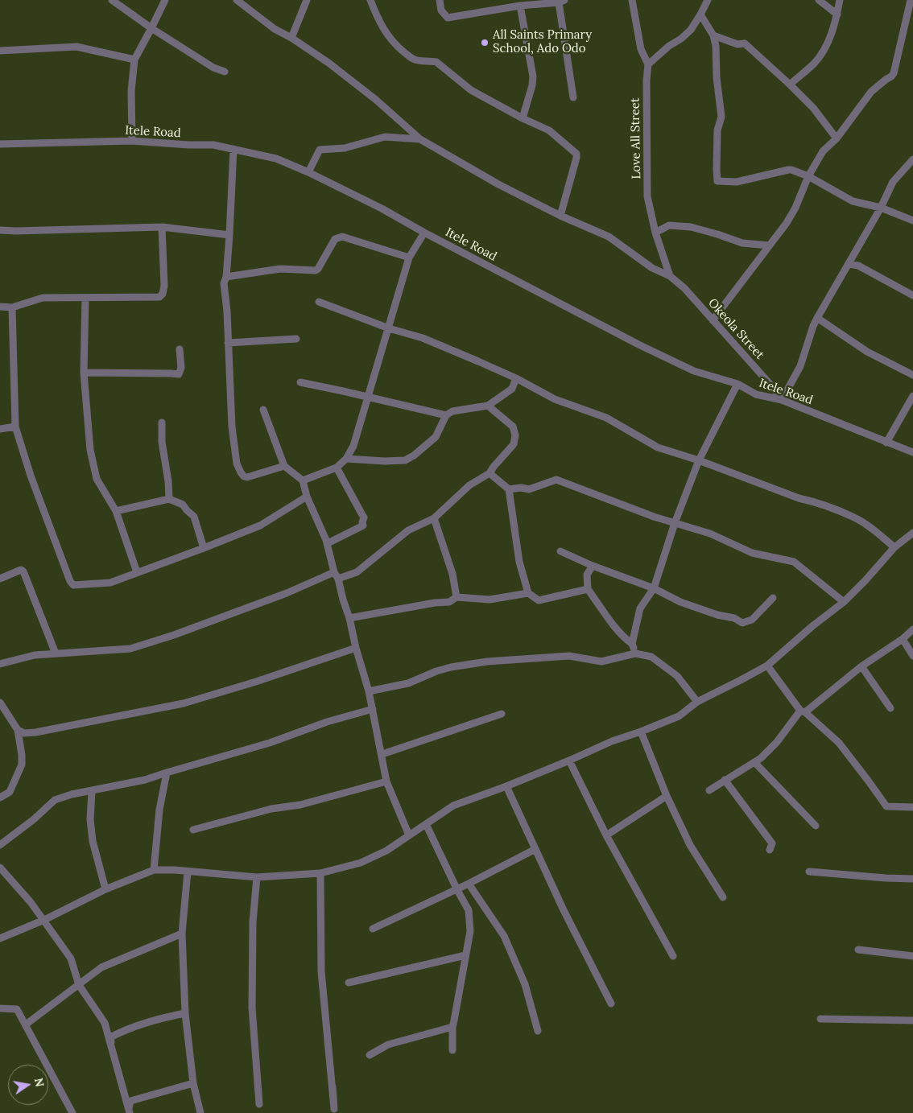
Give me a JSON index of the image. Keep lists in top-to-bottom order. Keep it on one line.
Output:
{"streets":{"street":["Itele Road","Love All Street","Okeola Street"]},"crossings":[["Itele Road","Okeola Street"],["Love All Street","Okeola Street"]],"places":["All Saints Primary School, Ado Odo"],"north":"right"}
